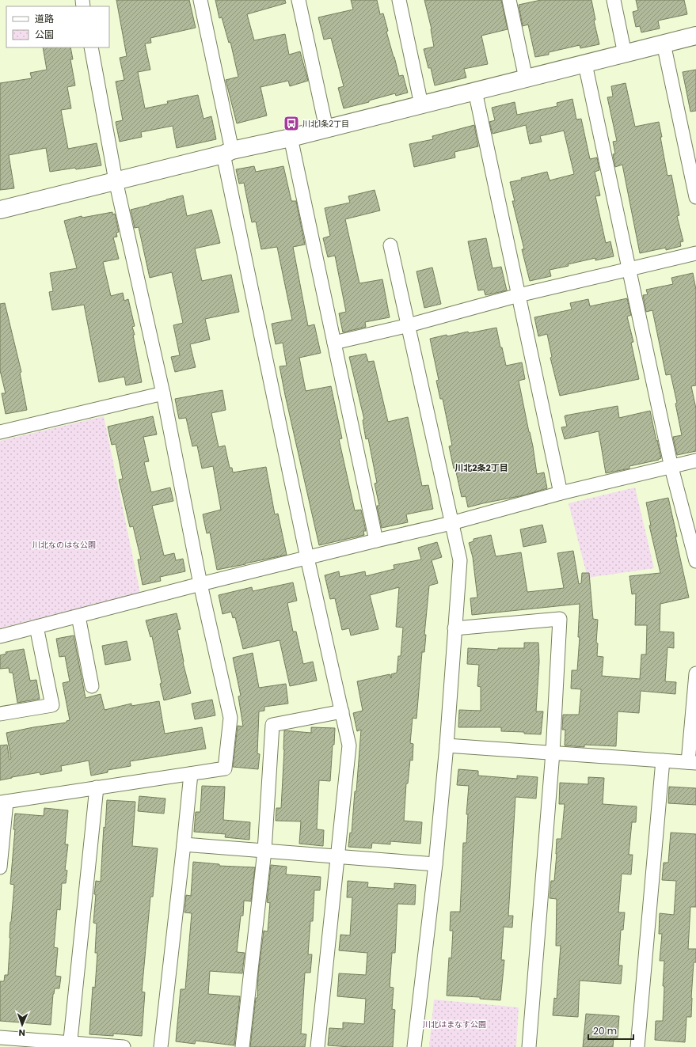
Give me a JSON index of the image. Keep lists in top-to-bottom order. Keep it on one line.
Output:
{"districts":["川北2条2丁目"],"parks":["川北なのはな公園","川北はまなす公園"],"places":{"bus stop":["川北1条2丁目"]},"legend":["道路","公園"],"scale_bar":"20 m","north":"bottom"}
